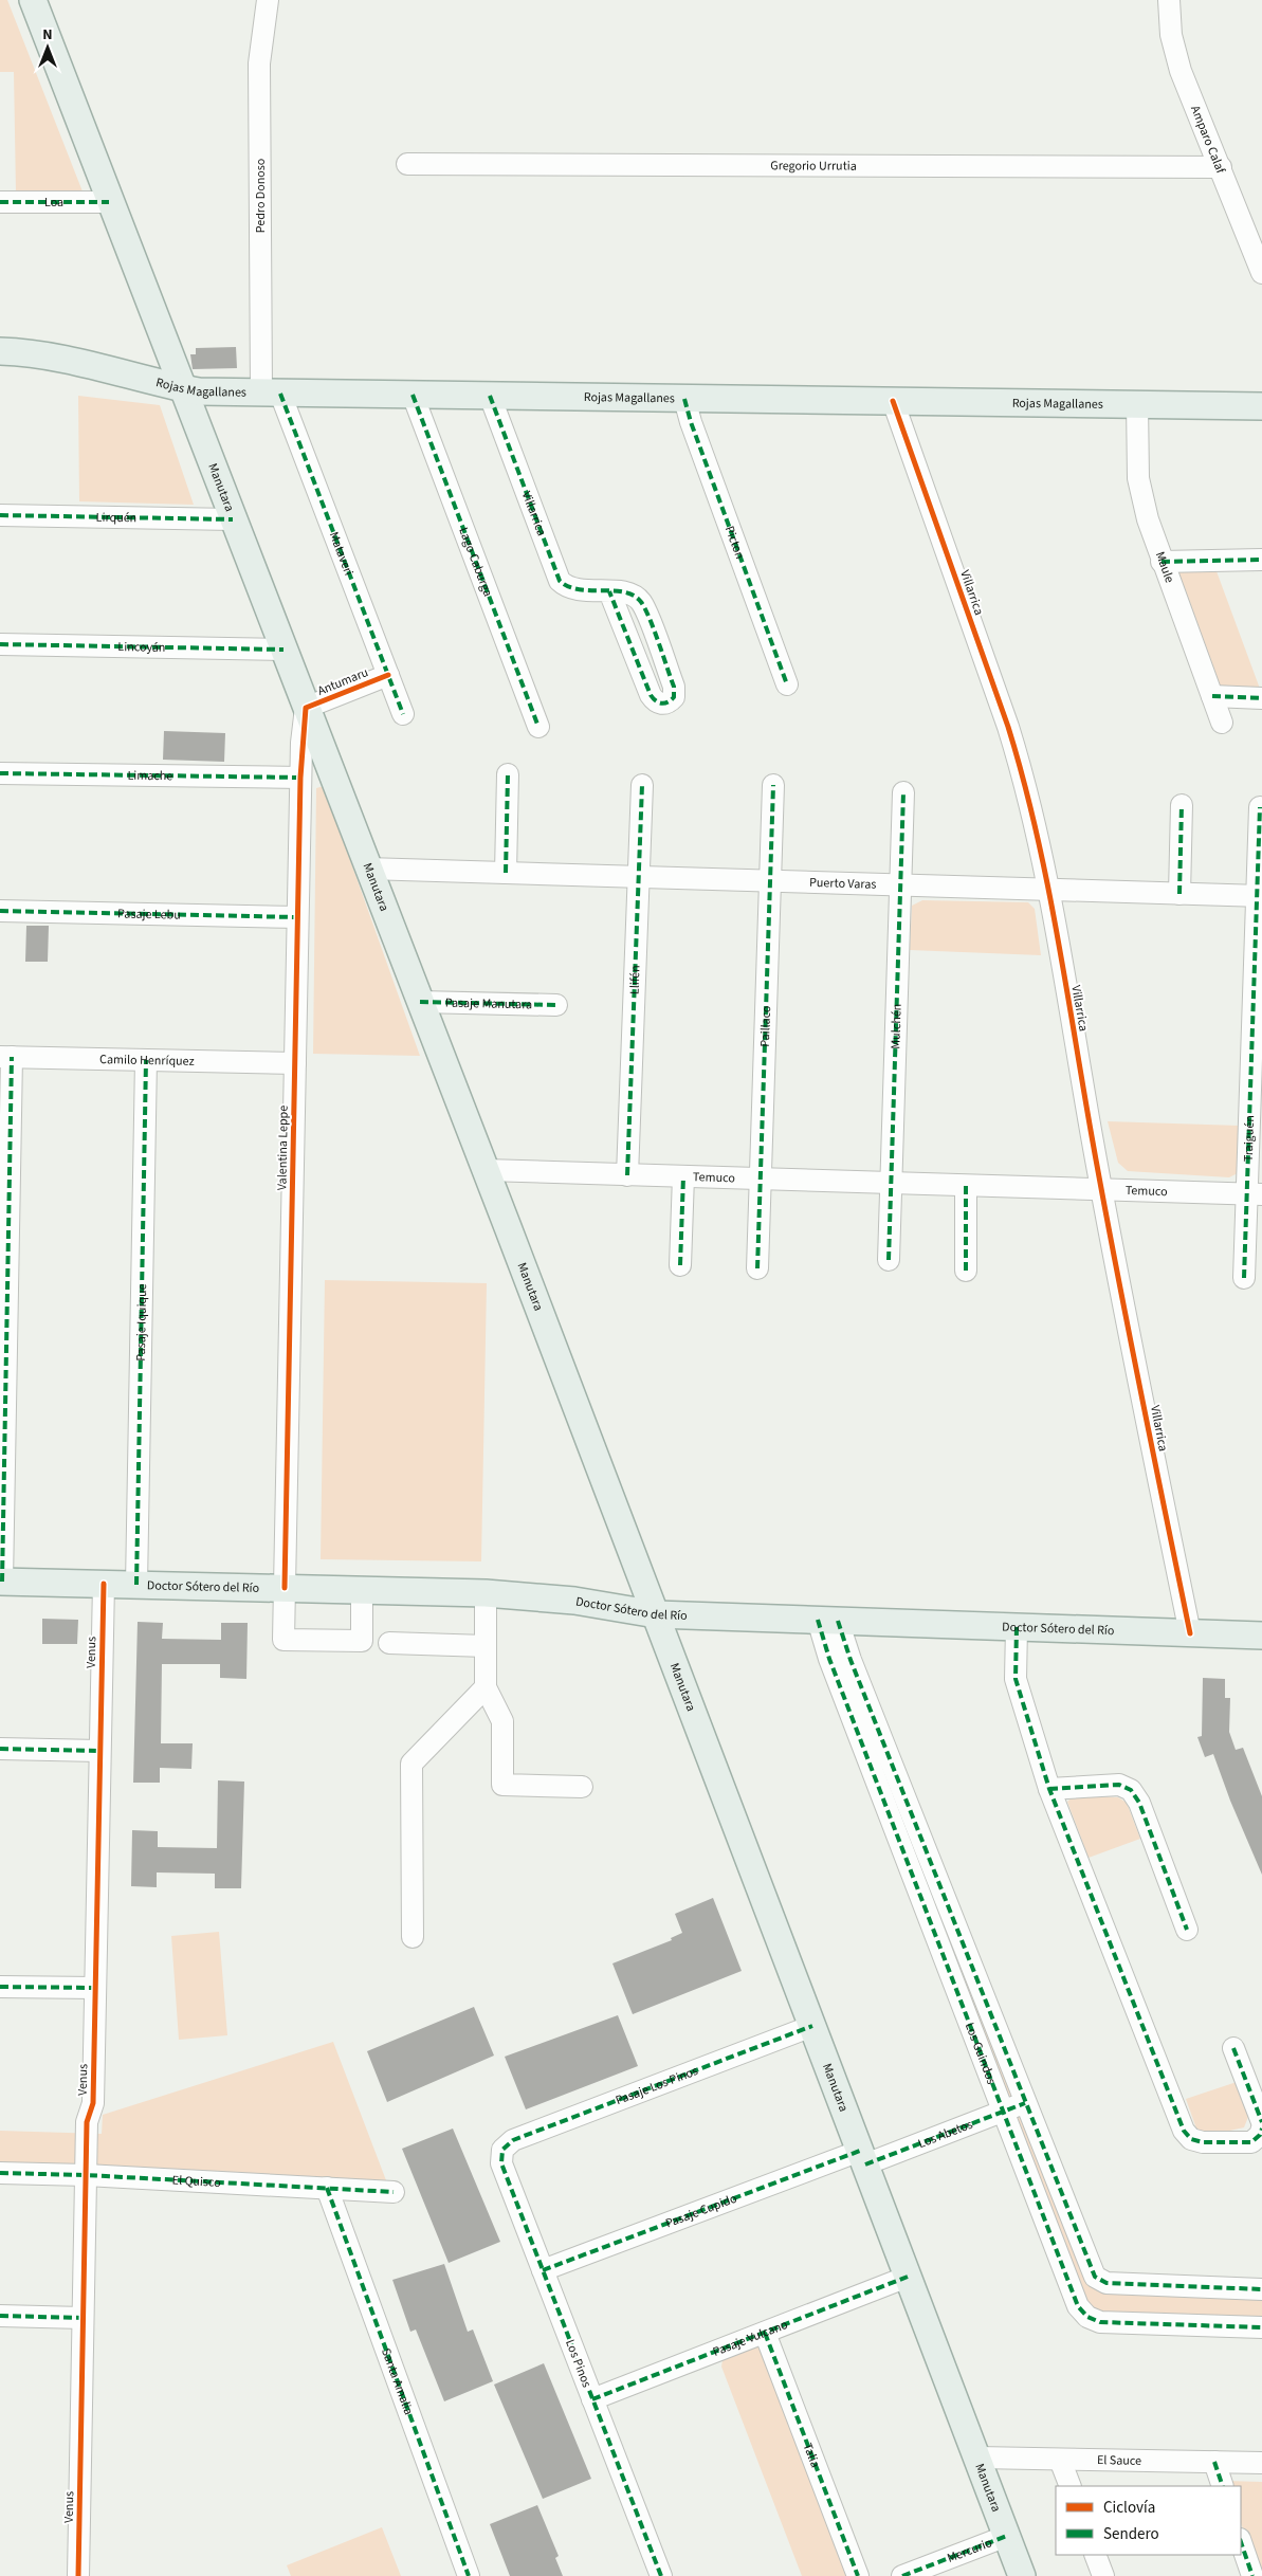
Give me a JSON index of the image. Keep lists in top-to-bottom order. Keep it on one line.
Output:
{"streets":{"main road":["Rojas Magallanes","Manutara","Doctor Sótero del Río"],"street":["Amparo Calaf","Gregorio Urrutia","Pedro Donoso","Loa","Villarrica","Lirquén","Picton","Mataveri","Lago Caburga","Maule","Lincoyán","Antumaru","Limache","Puerto Varas","Pasaje Lebu","Llifén","Pasaje Manutara","Mulchén","Paillaco","Camilo Henríquez","Traiguén","Valentina Leppe","Temuco","Pasaje Iquique","Venus","Los Guindos","Pasaje Los Pinos","Los Abetos","El Quisco","Pasaje Cupido","Pasaje Vulcano","Los Pinos","Santa Amalia","Talia","El Sauce","Mercurio"]},"crossings":[["Amparo Calaf","Gregorio Urrutia"],["Pedro Donoso","Rojas Magallanes"],["Pedro Donoso","Mataveri"],["Loa","Manutara"],["Rojas Magallanes","Manutara"],["Rojas Magallanes","Villarrica"],["Rojas Magallanes","Picton"],["Rojas Magallanes","Mataveri"],["Rojas Magallanes","Lago Caburga"],["Rojas Magallanes","Maule"],["Manutara","Lirquén"],["Manutara","Lincoyán"],["Manutara","Antumaru"],["Manutara","Puerto Varas"],["Manutara","Pasaje Manutara"],["Manutara","Valentina Leppe"],["Manutara","Temuco"],["Manutara","Doctor Sótero del Río"],["Manutara","Pasaje Los Pinos"],["Manutara","Los Abetos"],["Manutara","Pasaje Cupido"],["Manutara","Pasaje Vulcano"],["Manutara","El Sauce"],["Manutara","Mercurio"],["Villarrica","Puerto Varas"],["Villarrica","Temuco"],["Villarrica","Doctor Sótero del Río"],["Mataveri","Antumaru"],["Antumaru","Valentina Leppe"],["Limache","Valentina Leppe"],["Puerto Varas","Llifén"],["Puerto Varas","Mulchén"],["Puerto Varas","Paillaco"],["Puerto Varas","Traiguén"],["Pasaje Lebu","Valentina Leppe"],["Llifén","Temuco"],["Mulchén","Temuco"],["Paillaco","Temuco"],["Camilo Henríquez","Valentina Leppe"],["Camilo Henríquez","Pasaje Iquique"],["Traiguén","Temuco"],["Valentina Leppe","Doctor Sótero del Río"],["Pasaje Iquique","Doctor Sótero del Río"],["Doctor Sótero del Río","Venus"],["Doctor Sótero del Río","Los Guindos"],["Venus","El Quisco"],["Los Guindos","Los Abetos"],["Pasaje Los Pinos","Los Pinos"],["Los Abetos","Pasaje Cupido"],["El Quisco","Santa Amalia"],["Pasaje Cupido","Los Pinos"],["Pasaje Vulcano","Los Pinos"],["Pasaje Vulcano","Talia"]],"legend":["Ciclovía","Sendero"],"north":"top"}
